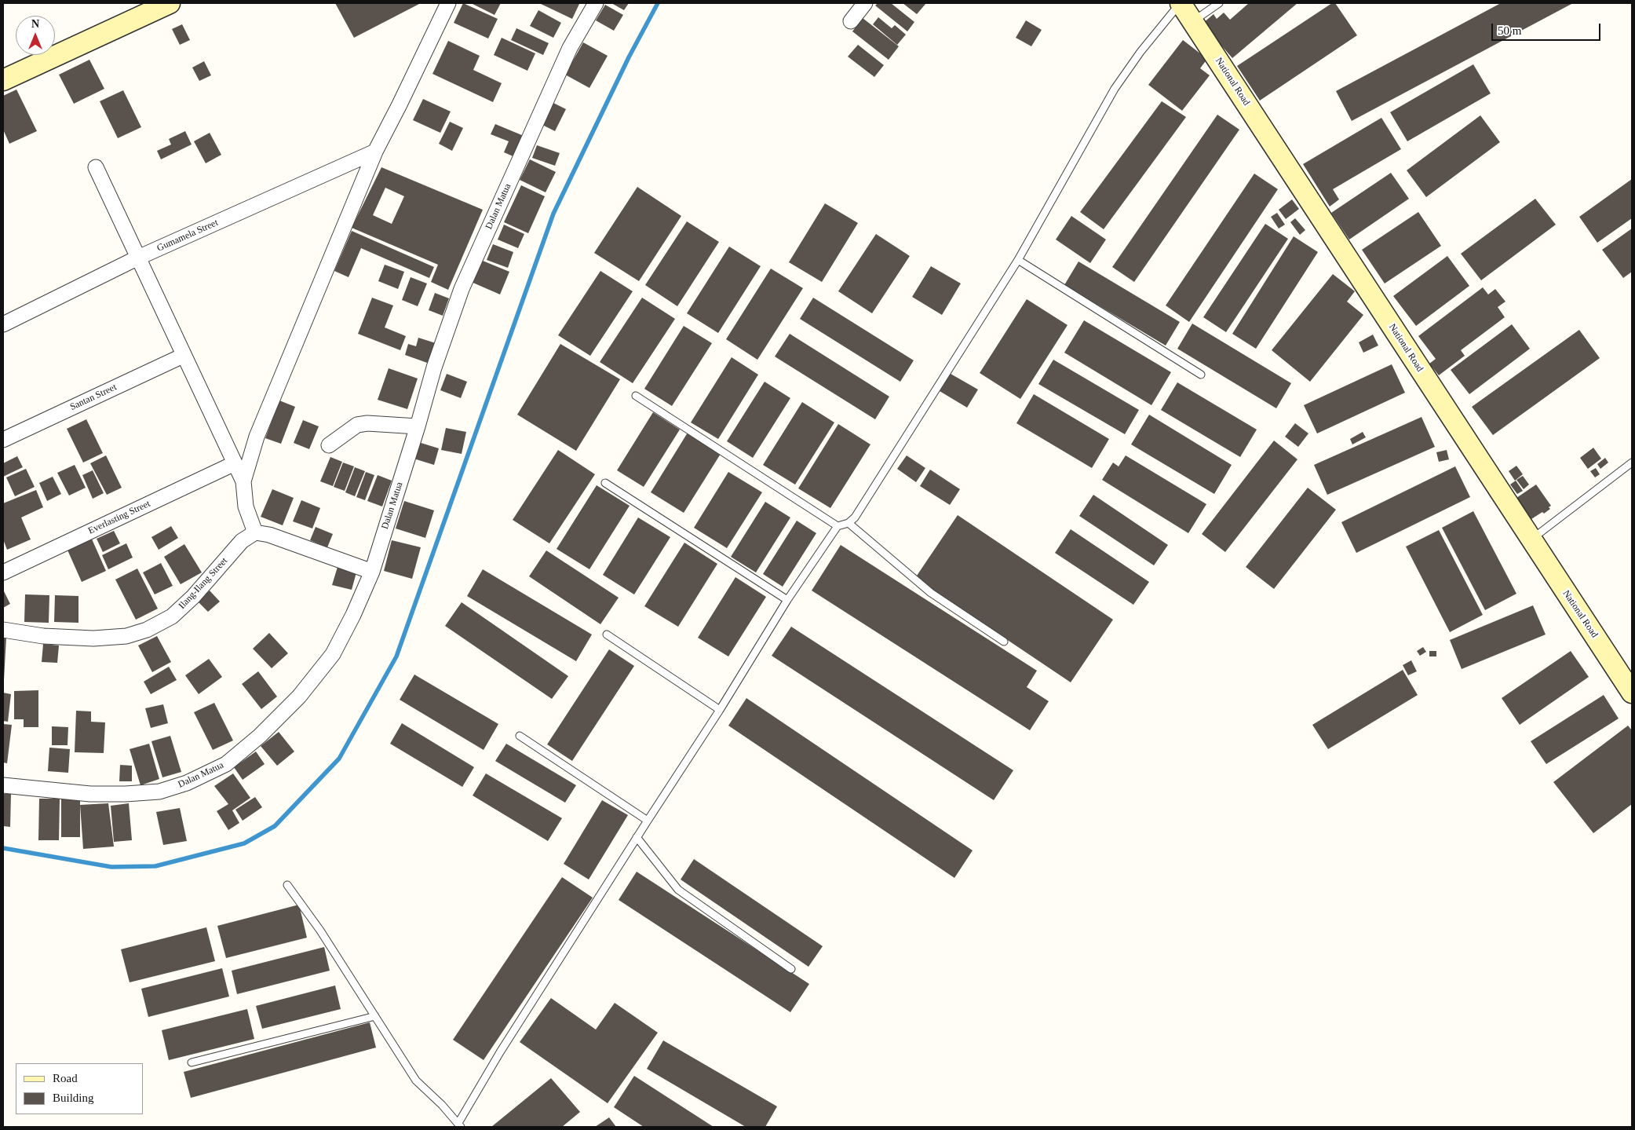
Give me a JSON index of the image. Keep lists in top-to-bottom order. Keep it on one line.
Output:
{"streets":{"main road":["National Road"],"street":["Dalan Matua","Gumamela Street","Santan Street","Everlasting Street","Ilang-Ilang Street"]},"legend":["Road","Building"],"scale_bar":"50 m","north":"top"}
